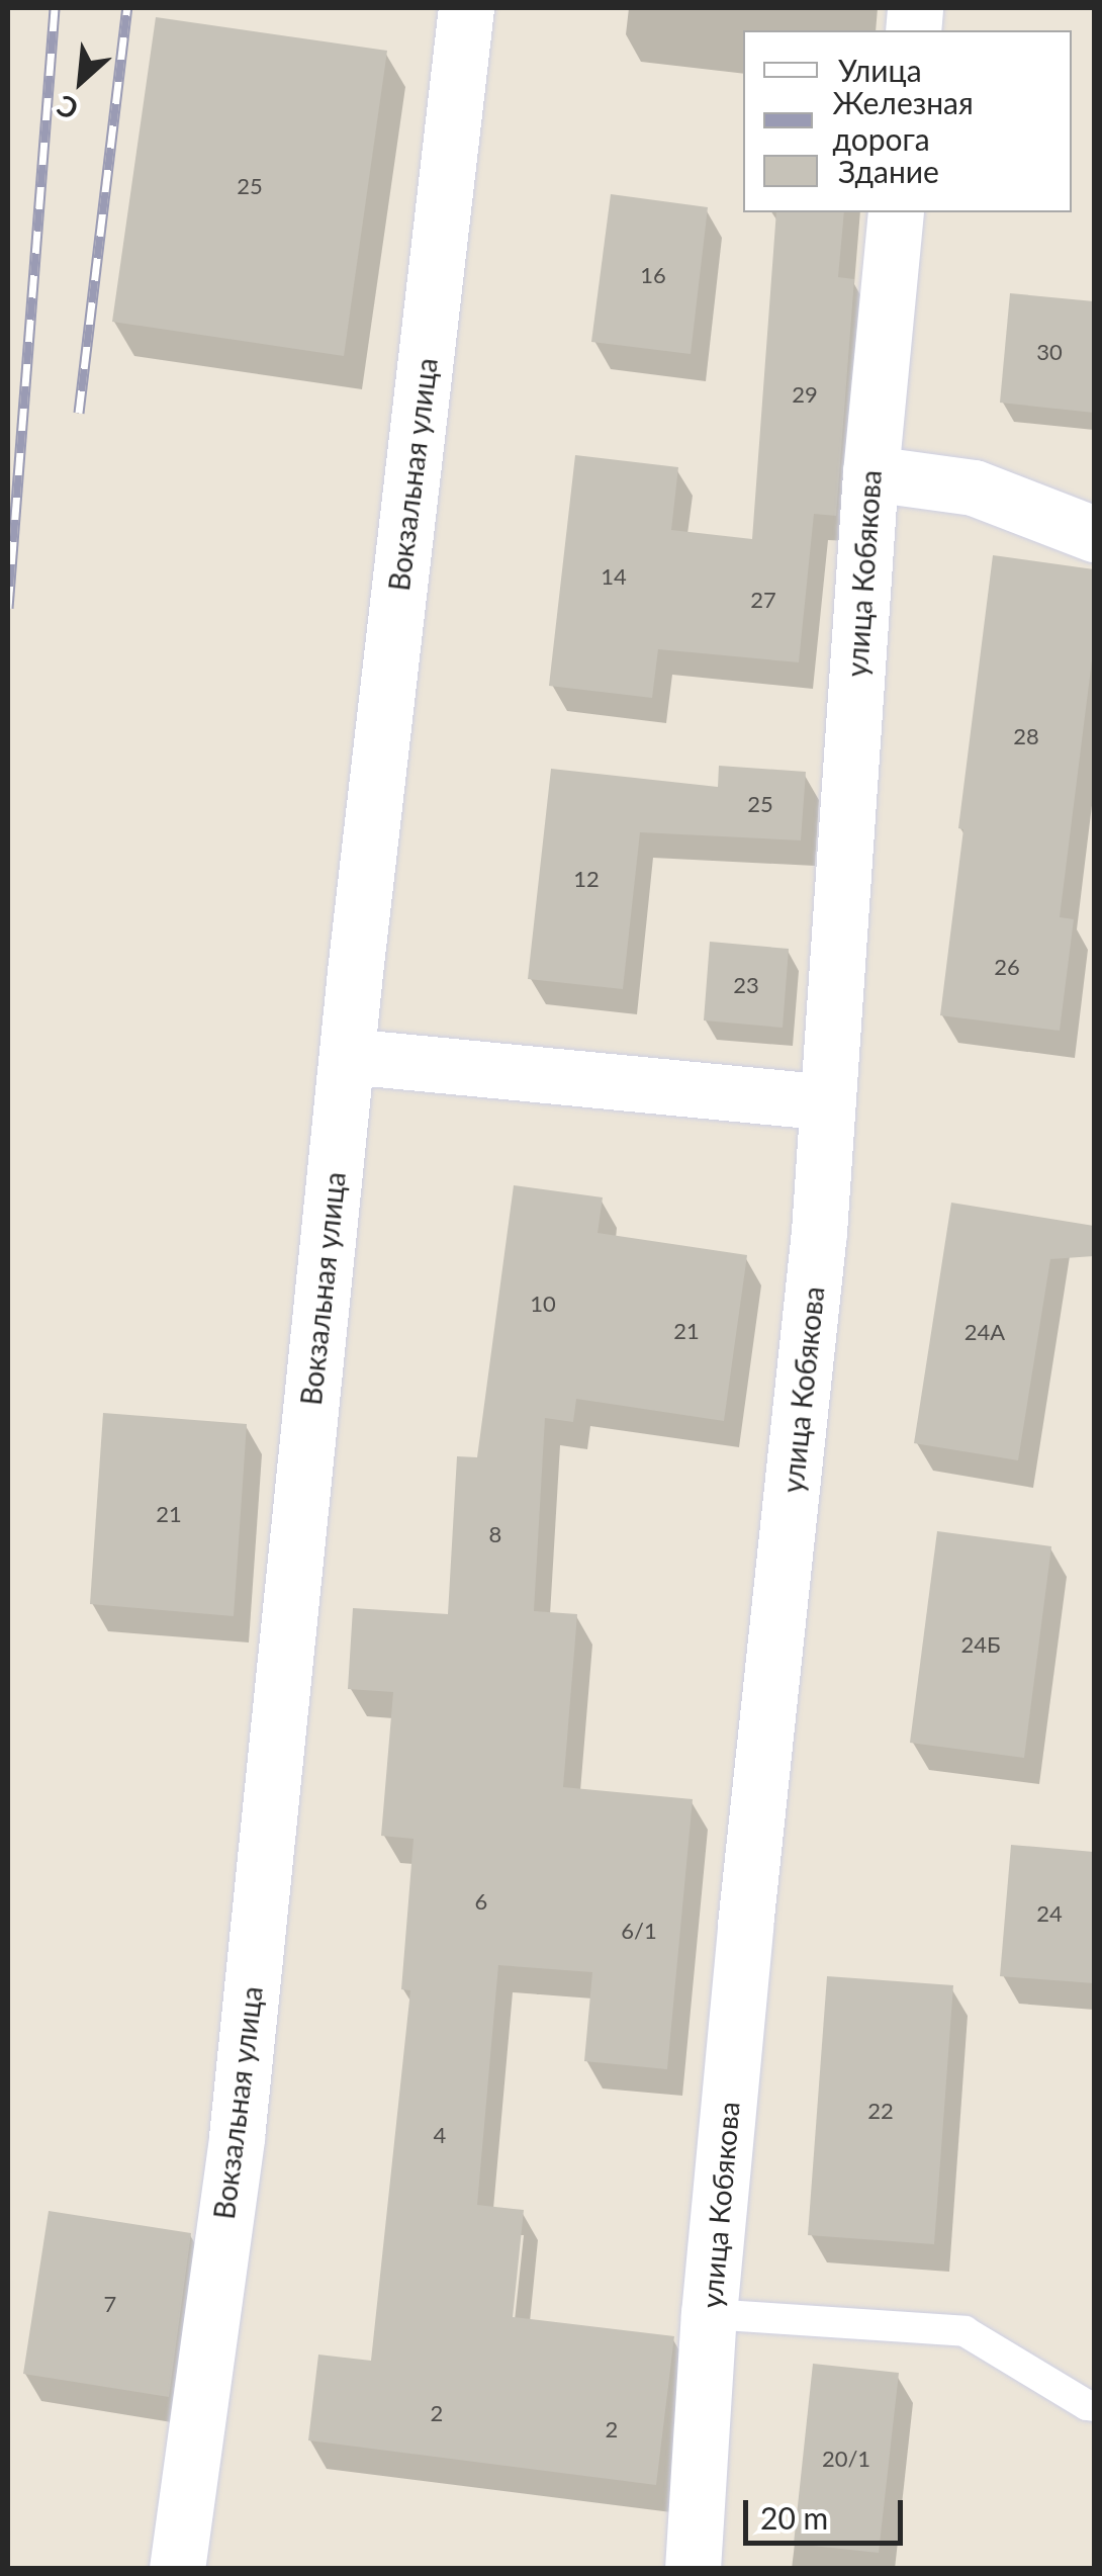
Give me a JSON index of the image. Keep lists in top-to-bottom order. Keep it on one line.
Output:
{"streets":{"street":["Вокзальная улица","улица Кобякова"]},"house_numbers":["25","16","30","29","14","27","28","25","12","26","23","10","21","24А","21","8","24Б","6","24","6/1","22","4","7","2","2","20/1"],"legend":["Улица","Железная дорога","Здание"],"scale_bar":"20 m","north":"bottom left"}
